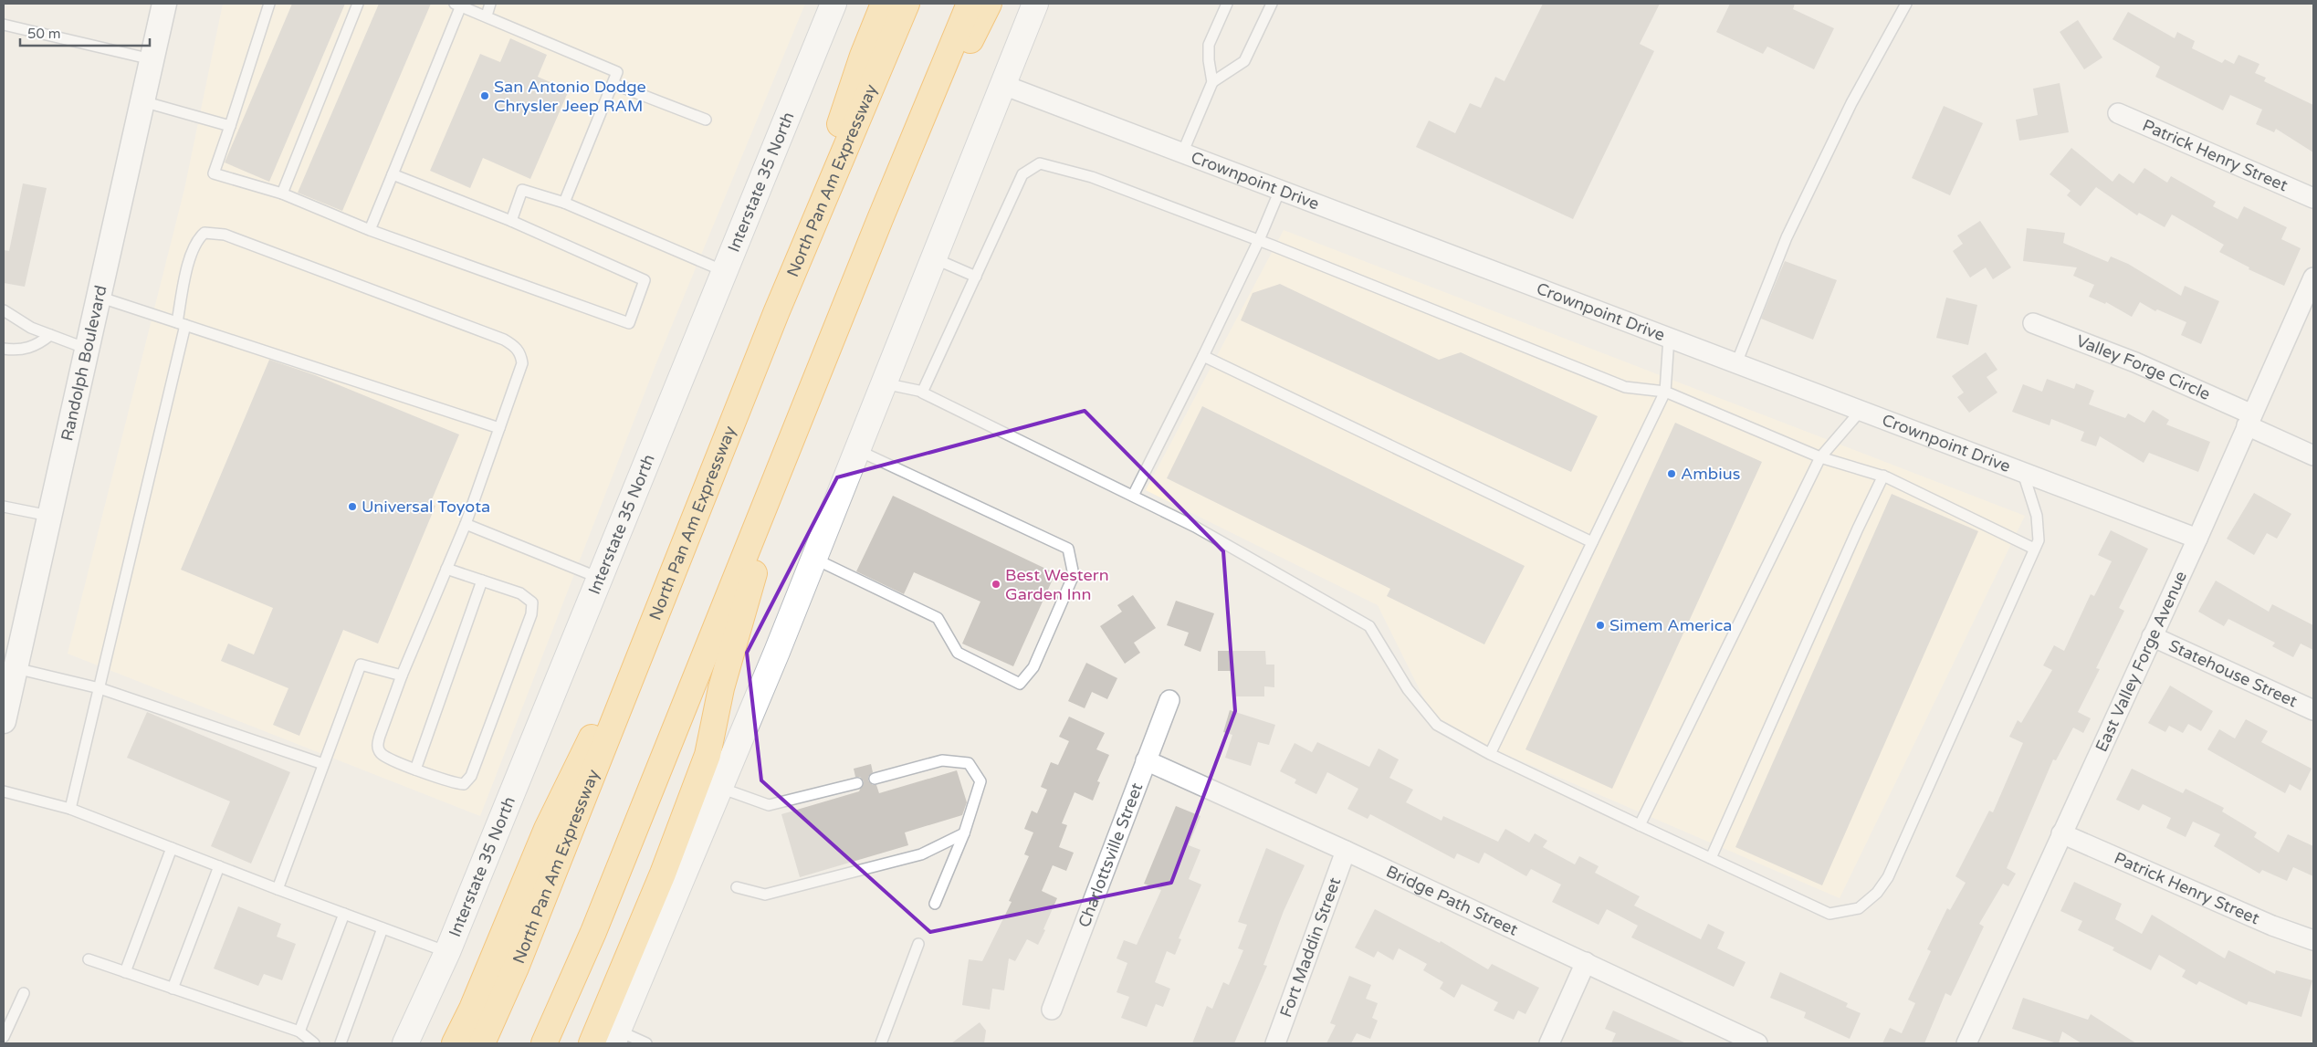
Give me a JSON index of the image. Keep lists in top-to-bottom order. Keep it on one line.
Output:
{"streets":{"highway":["North Pan Am Expressway"],"main road":["Interstate 35 North"],"street":["Patrick Henry Street","Crownpoint Drive","Randolph Boulevard","Valley Forge Circle","East Valley Forge Avenue","Statehouse Street","Charlottsville Street","Bridge Path Street","Fort Maddin Street"]},"crossings":[["Patrick Henry Street","East Valley Forge Avenue"],["Crownpoint Drive","East Valley Forge Avenue"],["Valley Forge Circle","East Valley Forge Avenue"],["East Valley Forge Avenue","Statehouse Street"],["Charlottsville Street","Bridge Path Street"],["Bridge Path Street","Fort Maddin Street"]],"places":["San Antonio Dodge Chrysler Jeep RAM","Ambius","Universal Toyota","Best Western Garden Inn","Simem America"],"scale_bar":"50 m"}
